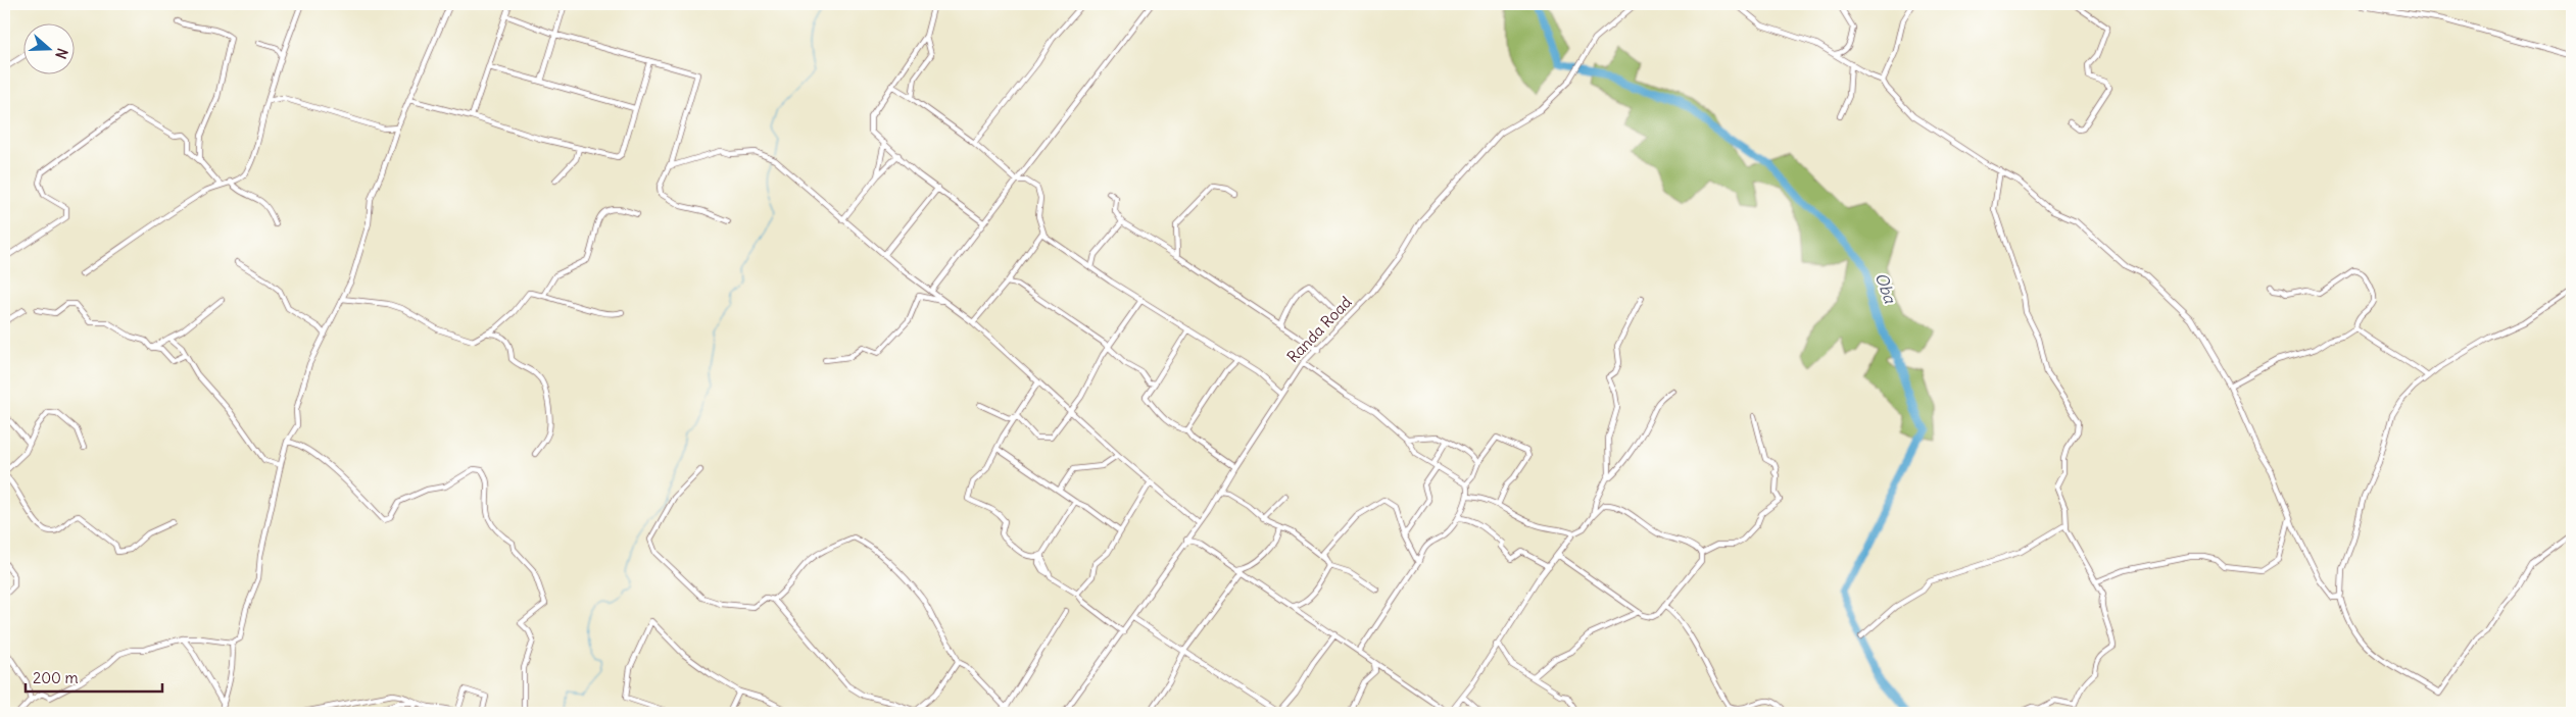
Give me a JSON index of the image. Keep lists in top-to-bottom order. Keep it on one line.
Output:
{"streets":{"street":["Randa Road"]},"water":["Oba"],"scale_bar":"200 m","north":"right"}
